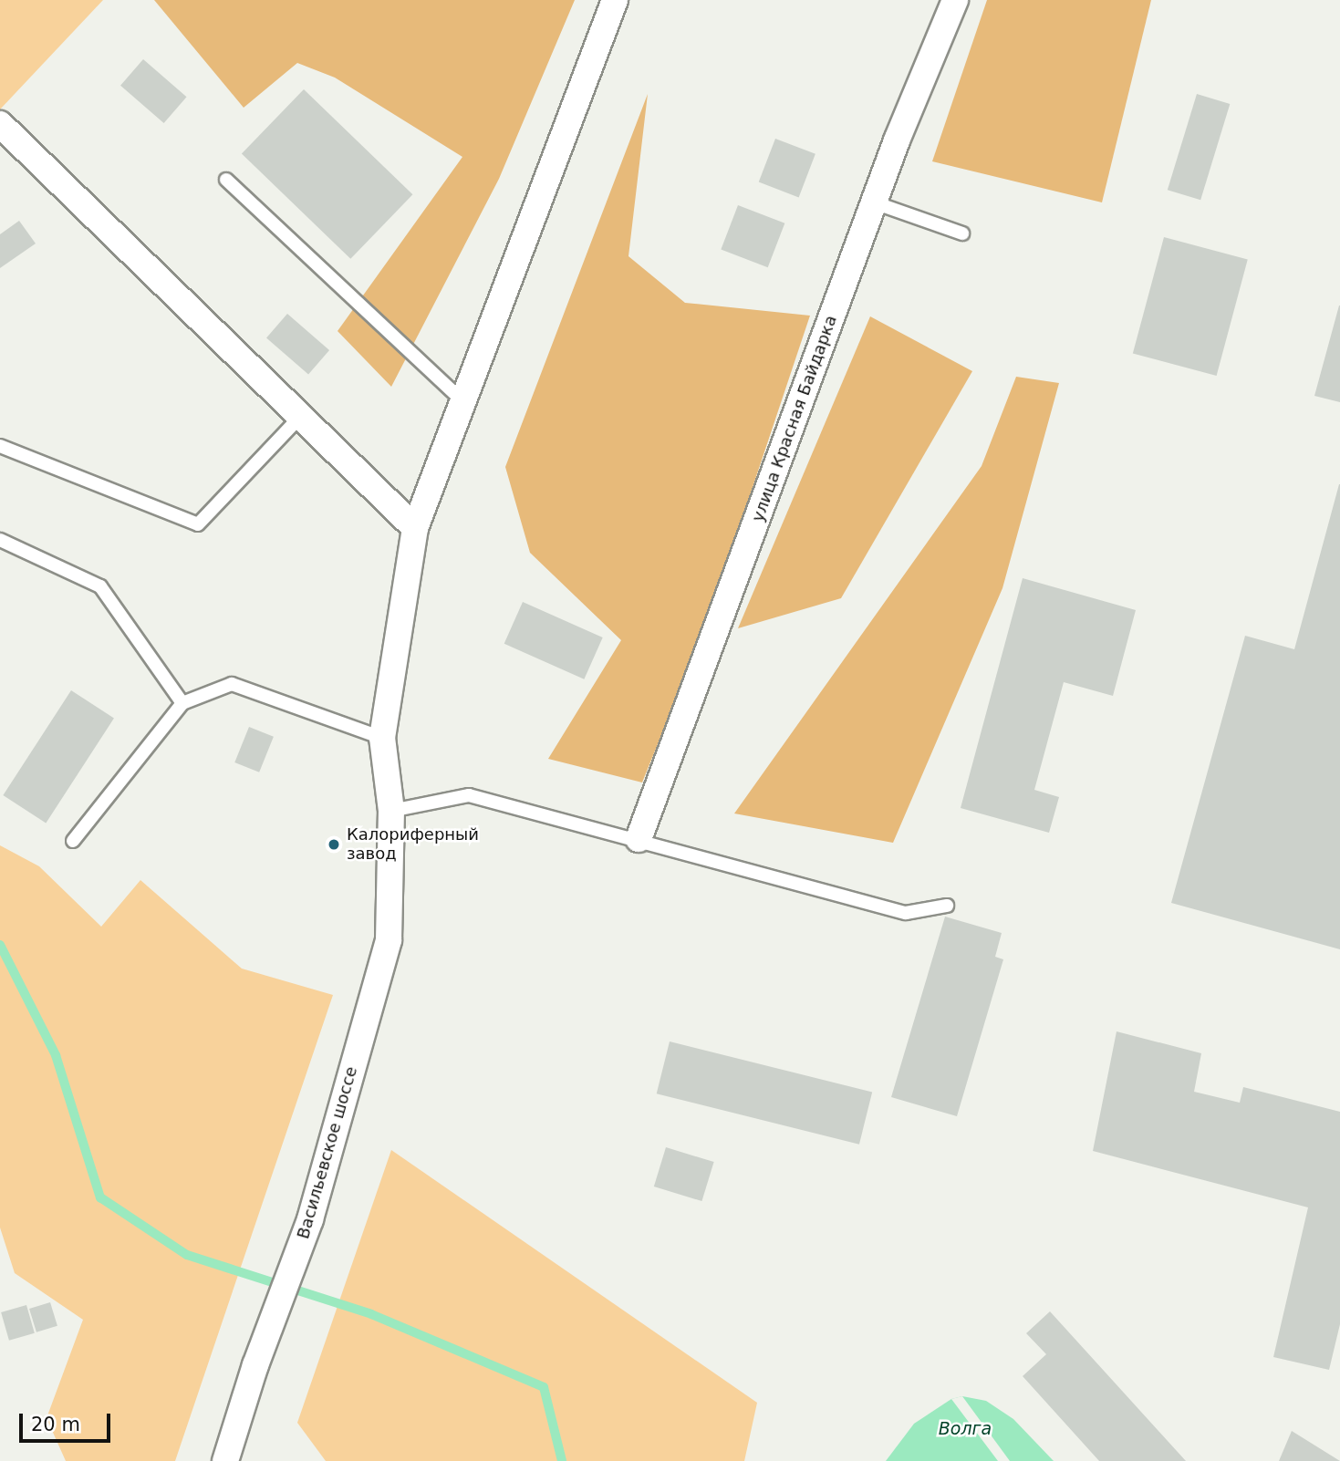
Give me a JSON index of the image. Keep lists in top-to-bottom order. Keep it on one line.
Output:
{"streets":{"street":["улица Красная Байдарка","Васильевское шоссе"]},"water":["Волга"],"places":["Калориферный завод"],"scale_bar":"20 m"}
